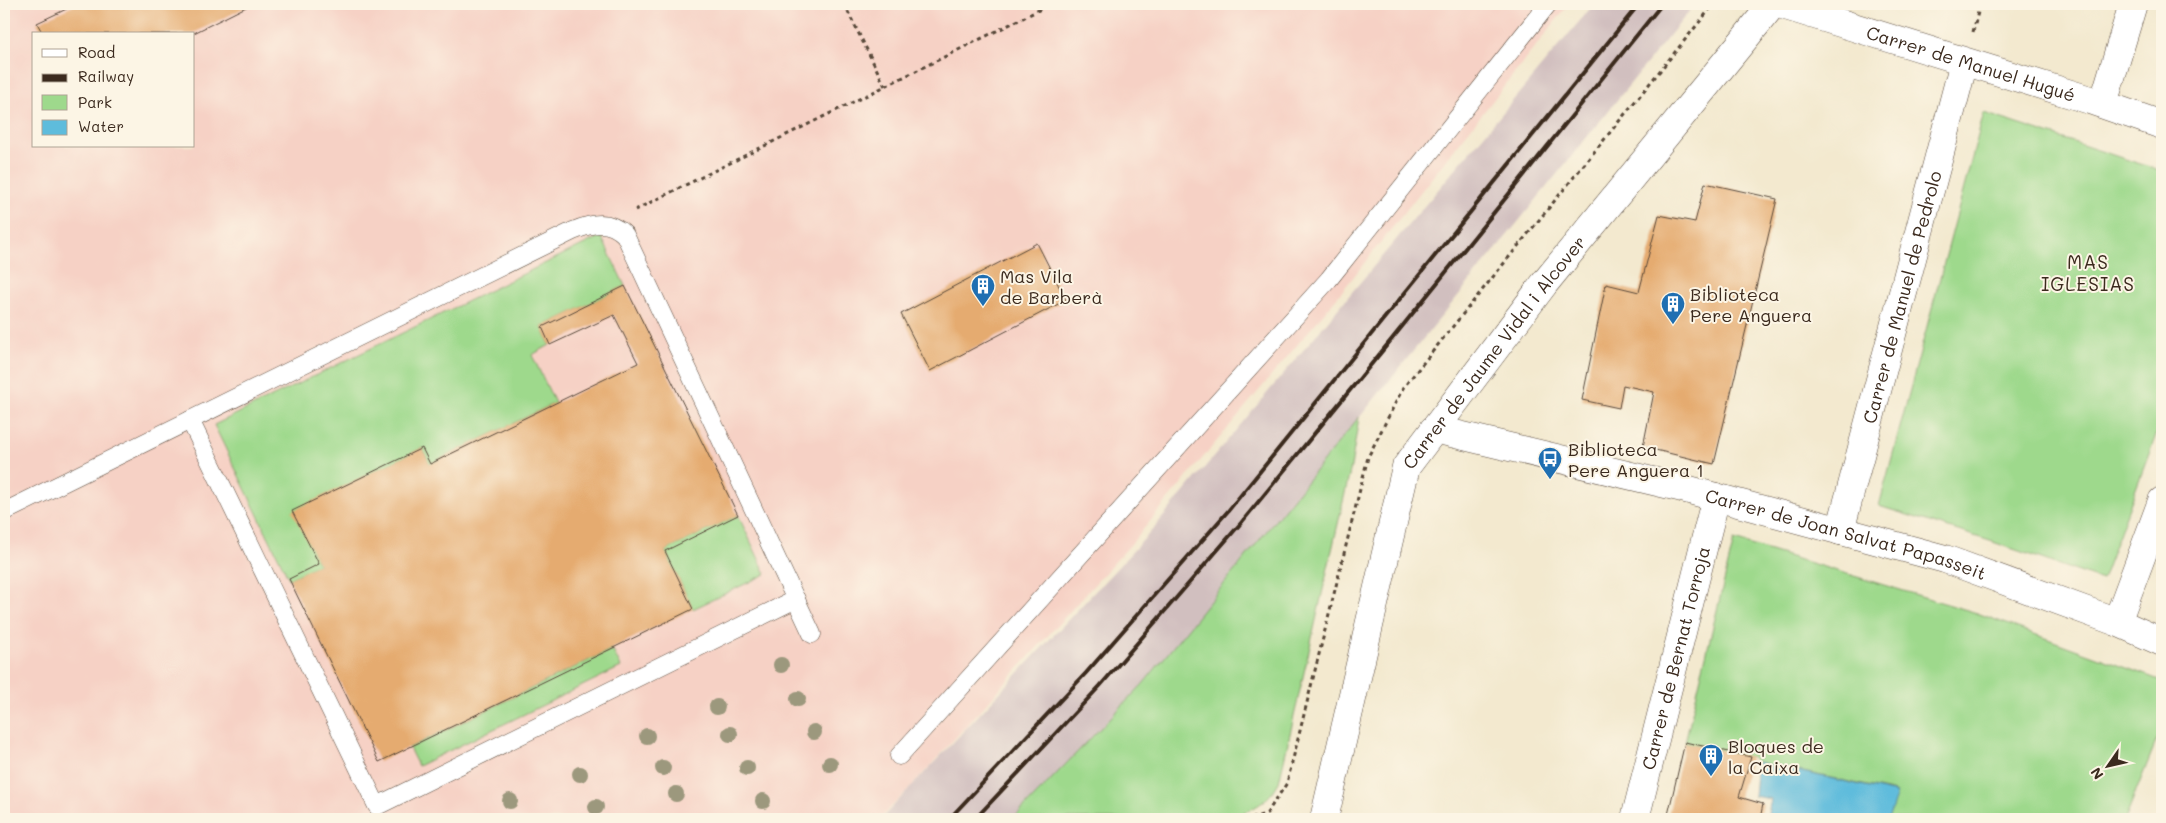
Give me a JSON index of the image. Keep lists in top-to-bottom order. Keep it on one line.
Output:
{"streets":{"street":["Carrer de Manuel Hugué","Carrer de Manuel de Pedrolo","Carrer de Jaume Vidal i Alcover","Carrer de Joan Salvat Papasseit","Carrer de Bernat Torroja"]},"crossings":[["Carrer de Manuel Hugué","Carrer de Manuel de Pedrolo"],["Carrer de Manuel de Pedrolo","Carrer de Joan Salvat Papasseit"],["Carrer de Jaume Vidal i Alcover","Carrer de Joan Salvat Papasseit"],["Carrer de Joan Salvat Papasseit","Carrer de Bernat Torroja"]],"districts":["MAS IGLESIAS"],"places":{"building":["Mas Vila de Barberà","Biblioteca Pere Anguera","Bloques de la Caixa"],"bus stop":["Biblioteca Pere Anguera 1"]},"legend":["Road","Railway","Park","Water"],"north":"bottom left"}
